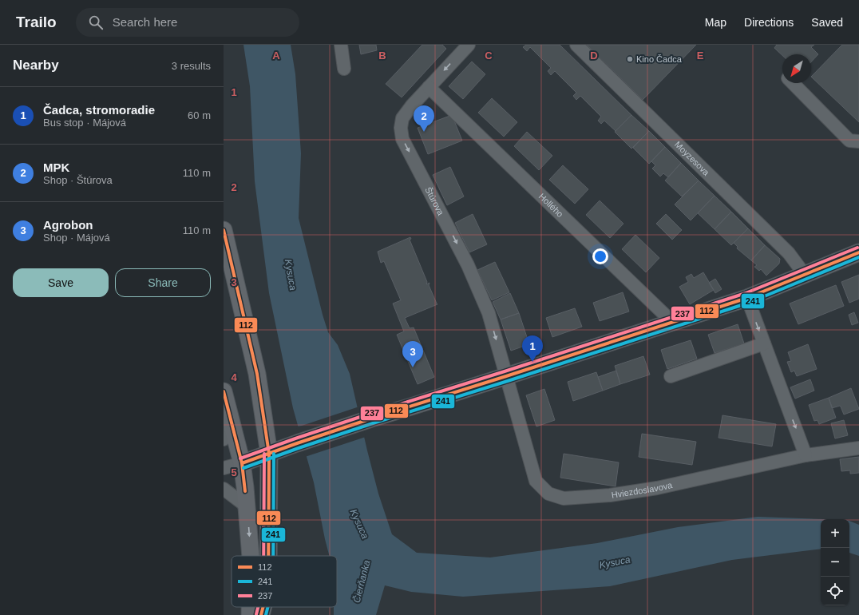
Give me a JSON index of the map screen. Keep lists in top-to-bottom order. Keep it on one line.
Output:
{"streets":{"street":["Moyzesova","Štúrova","Hollého","Hviezdoslavova"]},"crossings":[["Štúrova","Hollého"],["Štúrova","Hviezdoslavova"]],"one_way":["Štúrova"],"water":["Kysuca","Čierňanka"],"places":["Kino Čadca"],"lines":["transit line 112","transit line 237","transit line 241"],"legend":["112","241","237"],"north":"bottom left","page":{"header":"Trailo","search":"Search here","nav":["Map","Directions","Saved"],"heading":["Nearby","3 results"],"list":[{"mark":"1","name":"Čadca, stromoradie","note":"Bus stop · Májová","value":"60 m"},{"mark":"2","name":"MPK","note":"Shop · Štúrova","value":"110 m"},{"mark":"3","name":"Agrobon","note":"Shop · Májová","value":"110 m"}],"pins":["2","1","3"],"buttons":["Save","Share"],"map_buttons":["+","−"]},"grid":{"columns":["A","B","C","D","E"],"rows":["1","2","3","4","5"]}}
